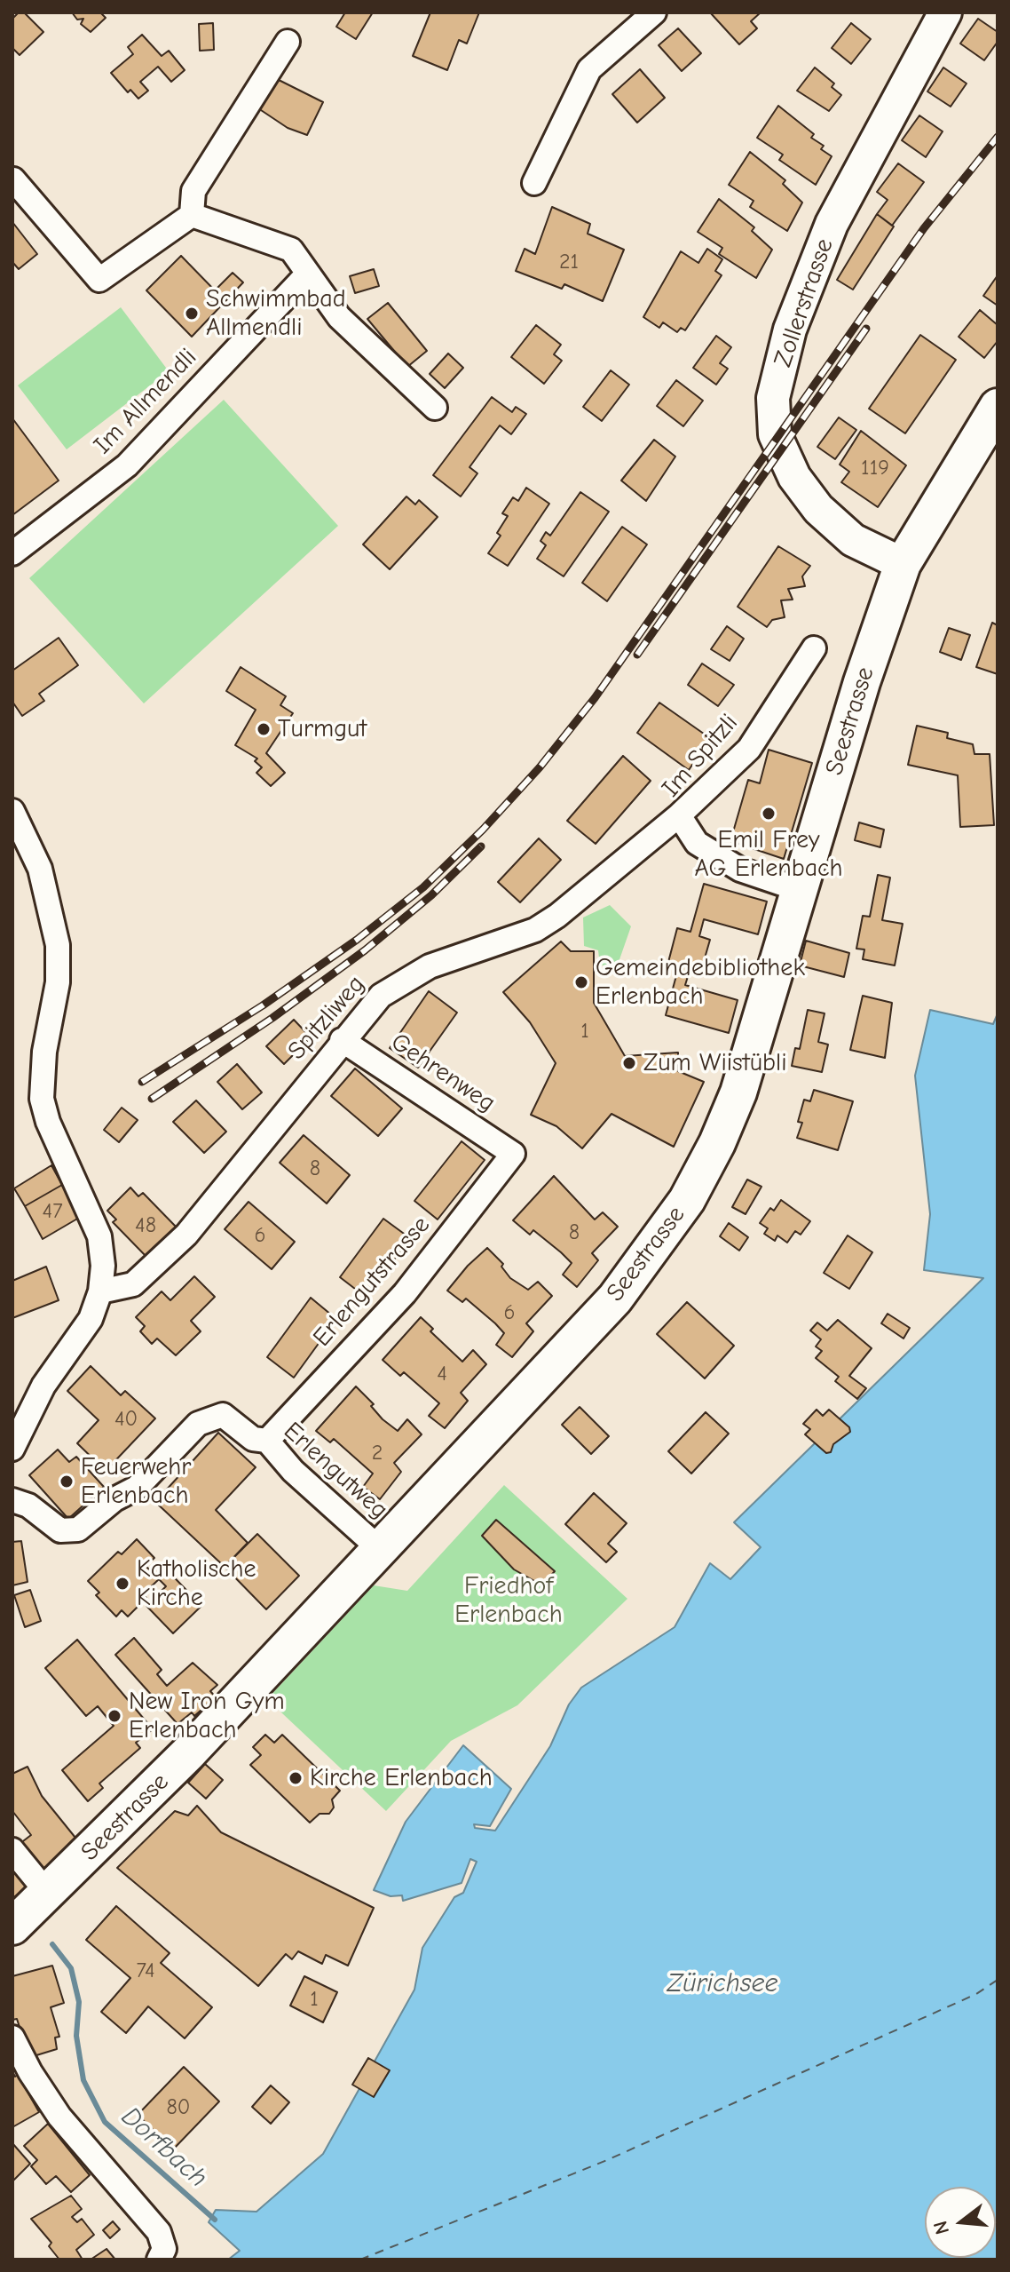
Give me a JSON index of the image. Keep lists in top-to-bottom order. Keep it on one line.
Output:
{"streets":{"main road":["Seestrasse"],"street":["Zollerstrasse","Im Allmendli","Im Spitzli","Spitzliweg","Gehrenweg","Erlengutstrasse","Erlengutweg"]},"crossings":[["Zollerstrasse","Seestrasse"],["Seestrasse","Im Spitzli"],["Seestrasse","Erlengutweg"],["Im Spitzli","Spitzliweg"],["Spitzliweg","Gehrenweg"],["Gehrenweg","Erlengutstrasse"],["Erlengutstrasse","Erlengutweg"]],"water":["Zürichsee","Dorfbach"],"parks":["Friedhof Erlenbach"],"places":["Schwimmbad Allmendli","Turmgut","Emil Frey AG Erlenbach","Gemeindebibliothek Erlenbach","Zum Wiistübli","Feuerwehr Erlenbach","Katholische Kirche","New Iron Gym Erlenbach","Kirche Erlenbach"],"house_numbers":["21","119","1","8","47","48","8","6","6","4","40","2","74","1","80"],"north":"left"}
